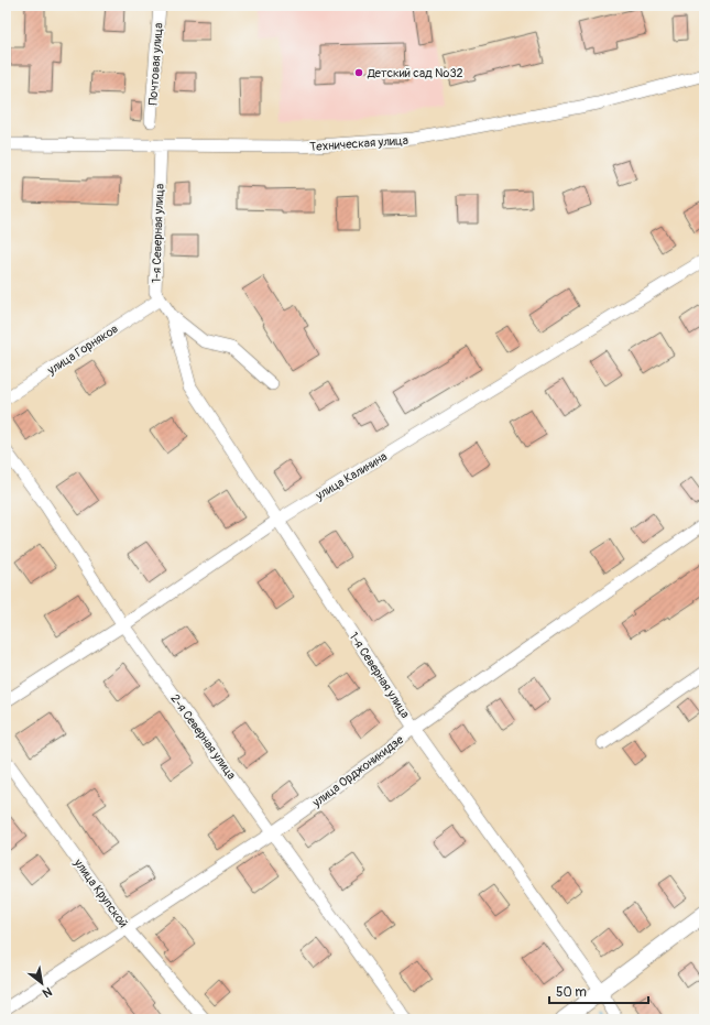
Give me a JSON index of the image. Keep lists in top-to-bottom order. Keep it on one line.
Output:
{"streets":{"street":["Почтовая улица","Техническая улица","1-я Северная улица","улица Горняков","улица Калинина","2-я Северная улица","улица Орджоникидзе","улица Крупской"]},"crossings":[["Техническая улица","1-я Северная улица"],["1-я Северная улица","улица Горняков"],["1-я Северная улица","улица Калинина"],["1-я Северная улица","улица Орджоникидзе"],["улица Калинина","2-я Северная улица"],["2-я Северная улица","улица Орджоникидзе"],["улица Орджоникидзе","улица Крупской"]],"places":["Детский сад №32"],"scale_bar":"50 m","north":"bottom right"}
